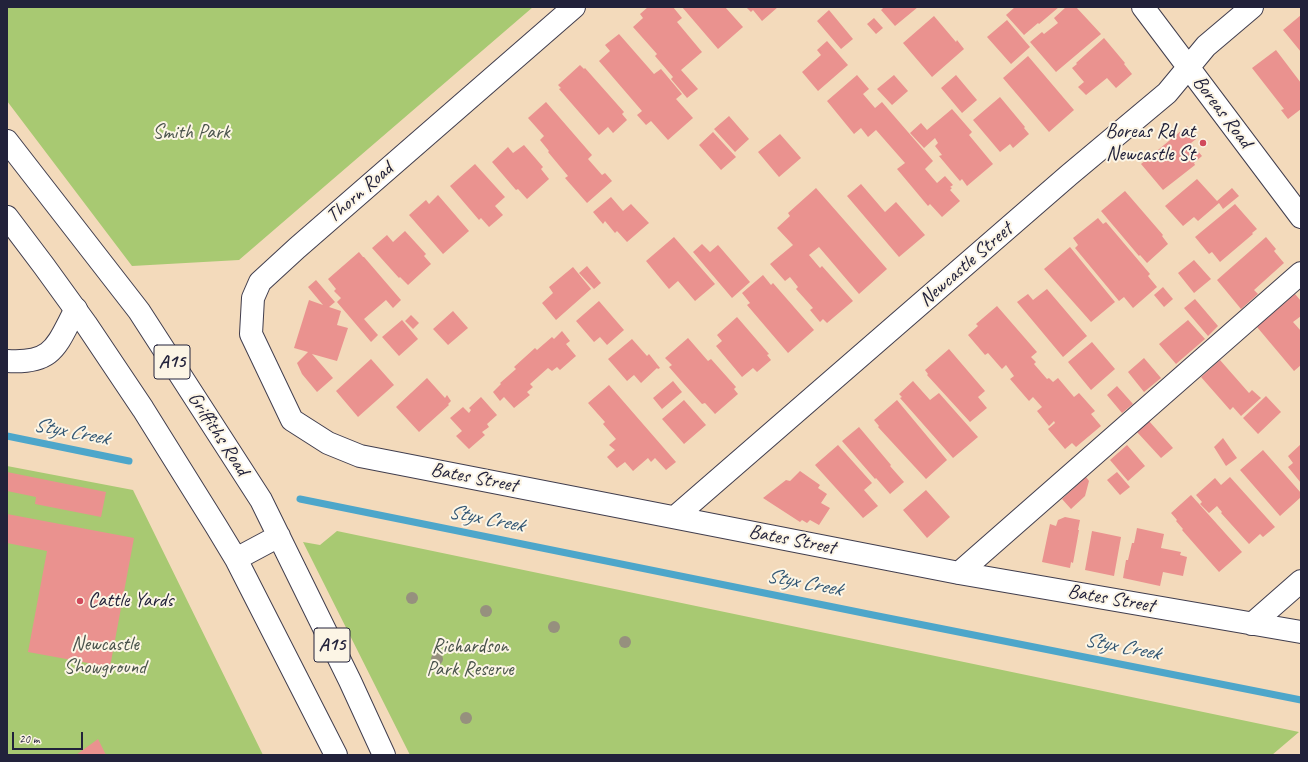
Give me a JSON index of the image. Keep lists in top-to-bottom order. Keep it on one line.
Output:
{"streets":{"main road":["Boreas Road","Thorn Road","Newcastle Street","A15","Griffiths Road","Bates Street"]},"crossings":[["Boreas Road","Newcastle Street"],["Thorn Road","Bates Street"],["Newcastle Street","Bates Street"]],"water":["Styx Creek"],"parks":["Smith Park","Newcastle Showground","Richardson Park Reserve"],"places":["Boreas Rd at Newcastle St","Cattle Yards"],"scale_bar":"20 m"}
